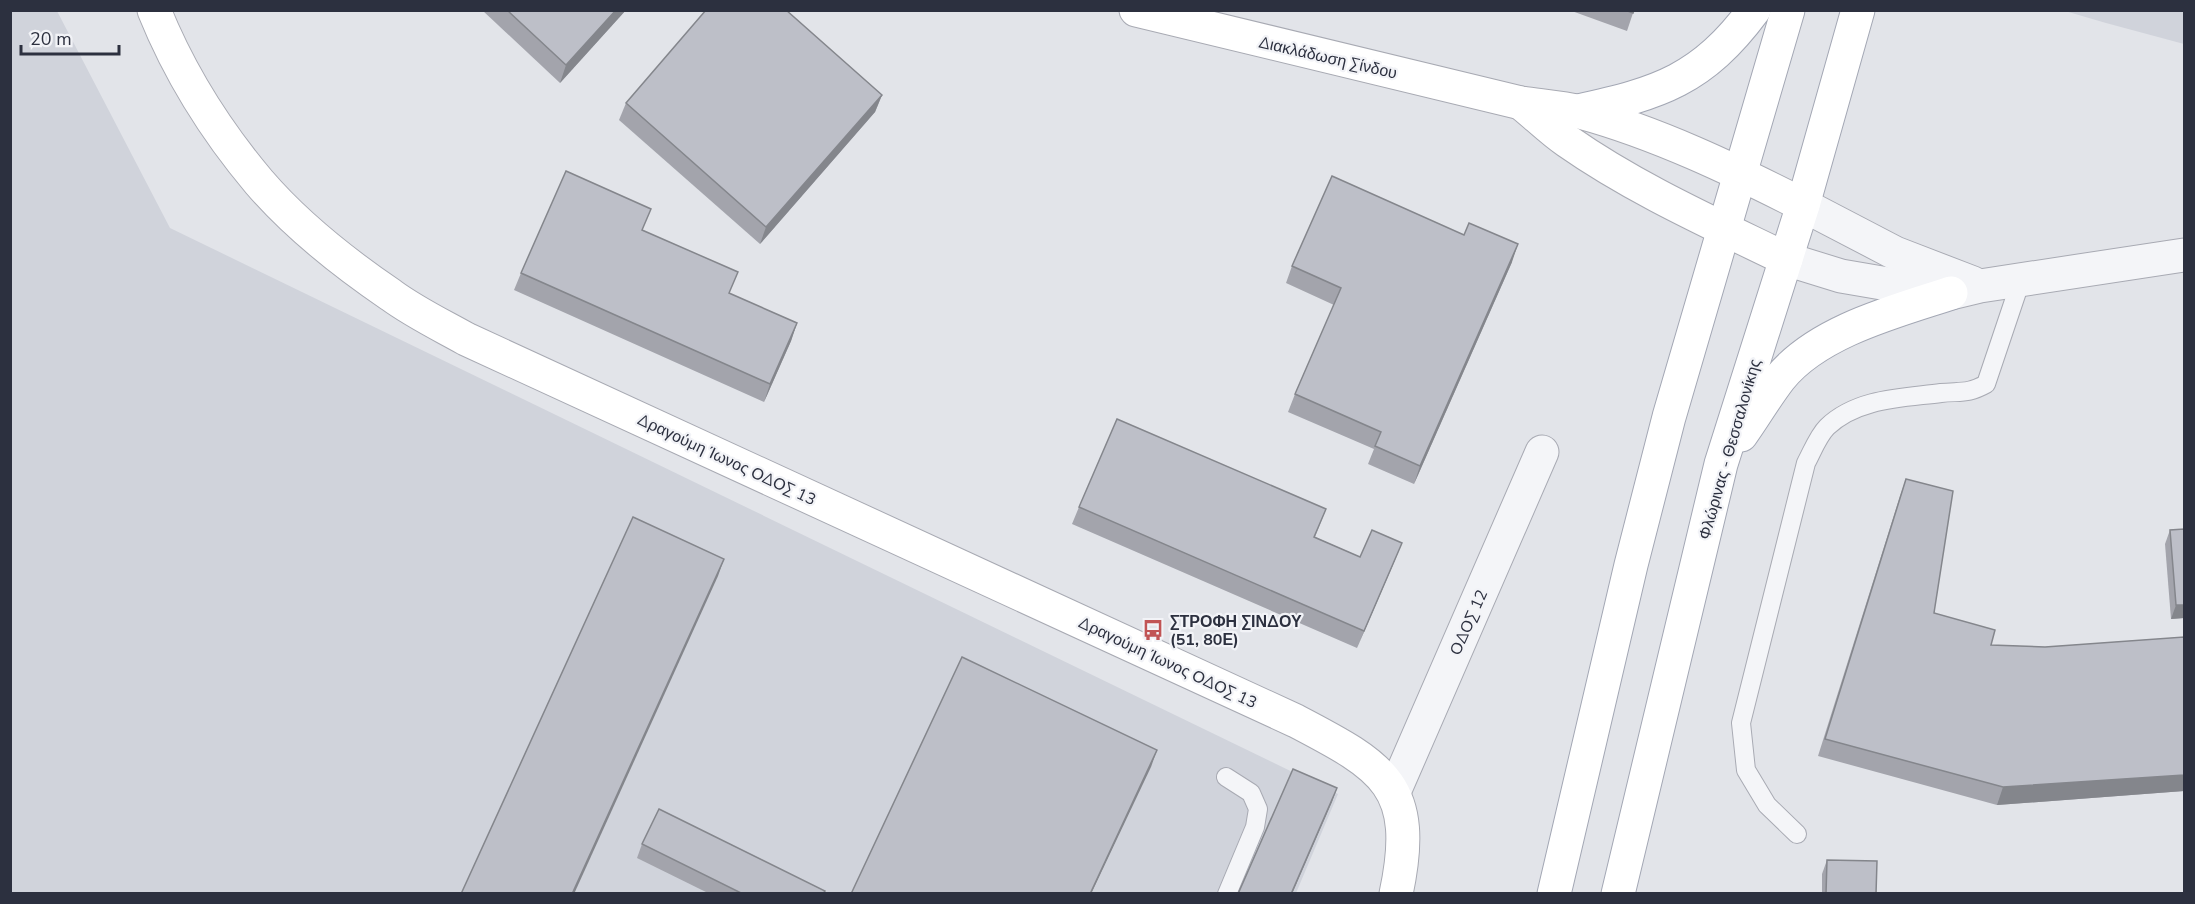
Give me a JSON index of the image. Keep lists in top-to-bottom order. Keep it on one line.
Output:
{"streets":{"main road":["Διακλάδωση Σίνδου","Φλώρινας - Θεσσαλονίκης","Δραγούμη Ίωνος ΟΔΟΣ 13"],"street":["ΟΔΟΣ 12"]},"crossings":[["Δραγούμη Ίωνος ΟΔΟΣ 13","ΟΔΟΣ 12"]],"places":{"bus stop":["ΣΤΡΟΦΗ ΣΙΝΔΟΥ (51, 80Ε)"]},"scale_bar":"20 m"}
